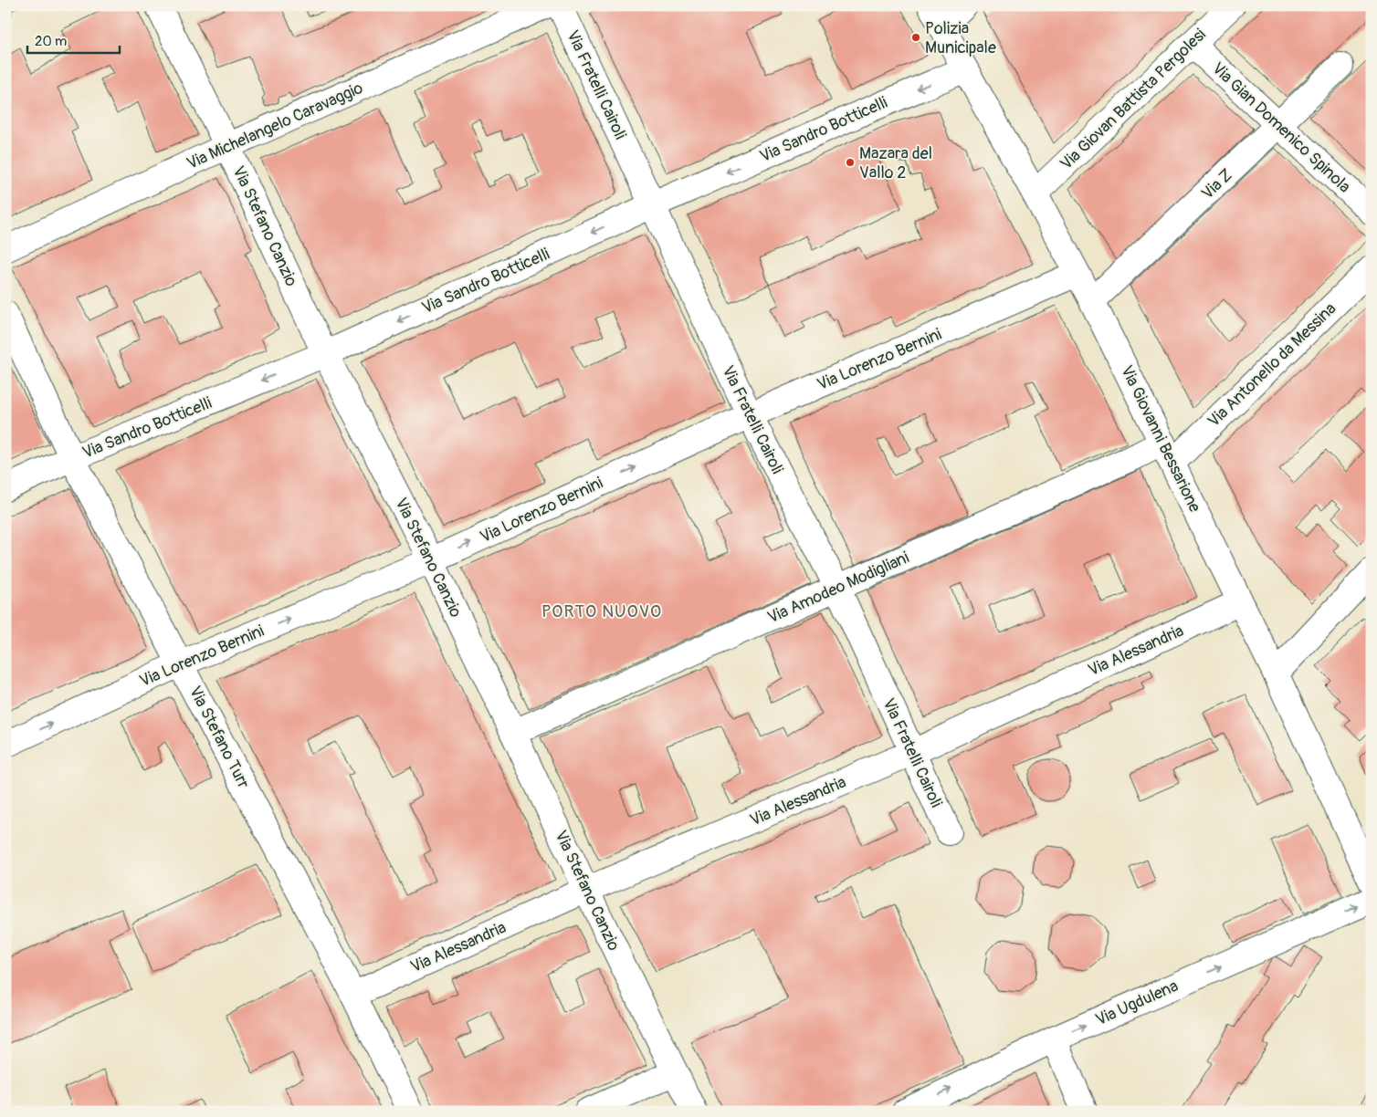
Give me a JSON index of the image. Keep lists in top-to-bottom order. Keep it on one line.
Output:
{"streets":{"street":["Via Fratelli Cairoli","Via Giovan Battista Pergolesi","Via Michelangelo Caravaggio","Via Gian Domenico Spinola","Via Sandro Botticelli","Via Z","Via Stefano Canzio","Via Lorenzo Bernini","Via Antonello da Messina","Via Giovanni Bessarione","Via Amodeo Modigliani","Via Alessandria","Via Stefano Turr","Via Ugdulena"]},"crossings":[["Via Fratelli Cairoli","Via Sandro Botticelli"],["Via Fratelli Cairoli","Via Lorenzo Bernini"],["Via Fratelli Cairoli","Via Amodeo Modigliani"],["Via Fratelli Cairoli","Via Alessandria"],["Via Giovan Battista Pergolesi","Via Gian Domenico Spinola"],["Via Giovan Battista Pergolesi","Via Giovanni Bessarione"],["Via Michelangelo Caravaggio","Via Stefano Canzio"],["Via Gian Domenico Spinola","Via Z"],["Via Sandro Botticelli","Via Stefano Canzio"],["Via Sandro Botticelli","Via Giovanni Bessarione"],["Via Sandro Botticelli","Via Stefano Turr"],["Via Z","Via Giovanni Bessarione"],["Via Stefano Canzio","Via Lorenzo Bernini"],["Via Stefano Canzio","Via Amodeo Modigliani"],["Via Stefano Canzio","Via Alessandria"],["Via Lorenzo Bernini","Via Giovanni Bessarione"],["Via Lorenzo Bernini","Via Stefano Turr"],["Via Antonello da Messina","Via Giovanni Bessarione"],["Via Antonello da Messina","Via Amodeo Modigliani"],["Via Giovanni Bessarione","Via Amodeo Modigliani"],["Via Giovanni Bessarione","Via Alessandria"],["Via Alessandria","Via Stefano Turr"]],"one_way":["Via Sandro Botticelli","Via Lorenzo Bernini","Via Ugdulena"],"districts":["PORTO NUOVO"],"places":["Polizia Municipale","Mazara del Vallo 2"],"scale_bar":"20 m"}
